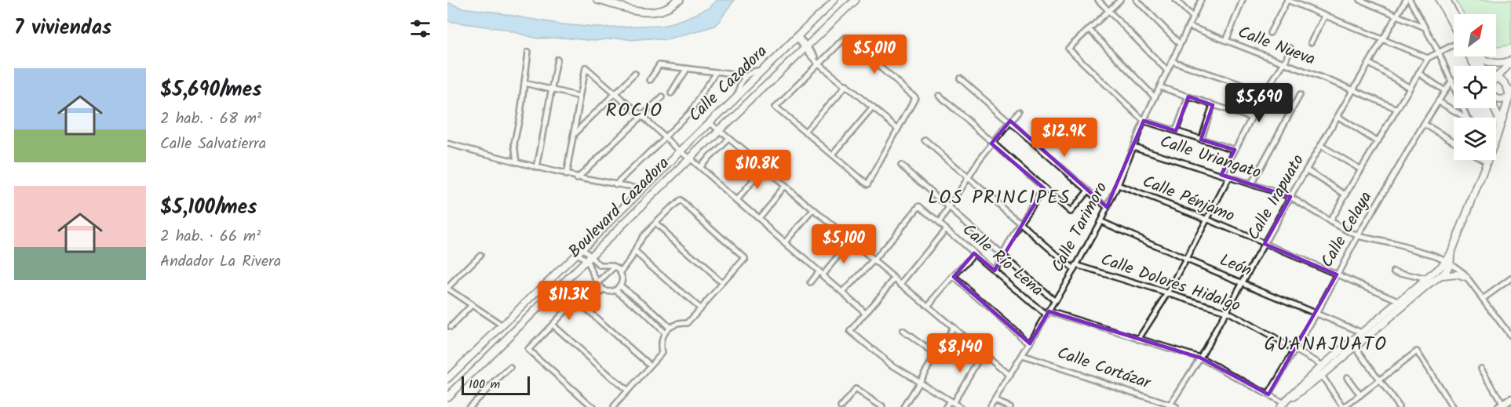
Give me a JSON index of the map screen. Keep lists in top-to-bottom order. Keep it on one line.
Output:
{"streets":{"street":["Calle Nueva","Calle Cazadora","Calle Uriangato","Calle Irapuato","Calle Pénjamo","Boulevard Cazadora","Calle Tarimoro","Calle Celaya","Calle Río Lena","León","Calle Dolores Hidalgo","Calle Cortázar"]},"crossings":[["Calle Nueva","Calle Irapuato"],["Calle Nueva","Calle Tarimoro"],["Calle Cazadora","Boulevard Cazadora"],["Calle Uriangato","Calle Irapuato"],["Calle Uriangato","Calle Tarimoro"],["Calle Uriangato","Calle Celaya"],["Calle Irapuato","Calle Pénjamo"],["Calle Irapuato","León"],["Calle Irapuato","Calle Dolores Hidalgo"],["Calle Irapuato","Calle Cortázar"],["Calle Pénjamo","Calle Tarimoro"],["Calle Pénjamo","Calle Celaya"],["Calle Tarimoro","Calle Río Lena"],["Calle Tarimoro","León"],["Calle Tarimoro","Calle Dolores Hidalgo"],["Calle Tarimoro","Calle Cortázar"],["Calle Celaya","León"],["Calle Celaya","Calle Dolores Hidalgo"]],"districts":["ROCIO","LOS PRINCIPES","GUANAJUATO"],"scale_bar":"100 m","north":"top right","page":{"heading":"7 viviendas","price":["$5,010","$5,690","$12.9K","$10.8K","$5,100","$11.3K","$8,140"],"list":[{"name":"$5,690/mes","note":"2 hab. · 68 m² · Calle Salvatierra"},{"name":"$5,100/mes","note":"2 hab. · 66 m² · Andador La Rivera"}],"scale":"100 m"}}
